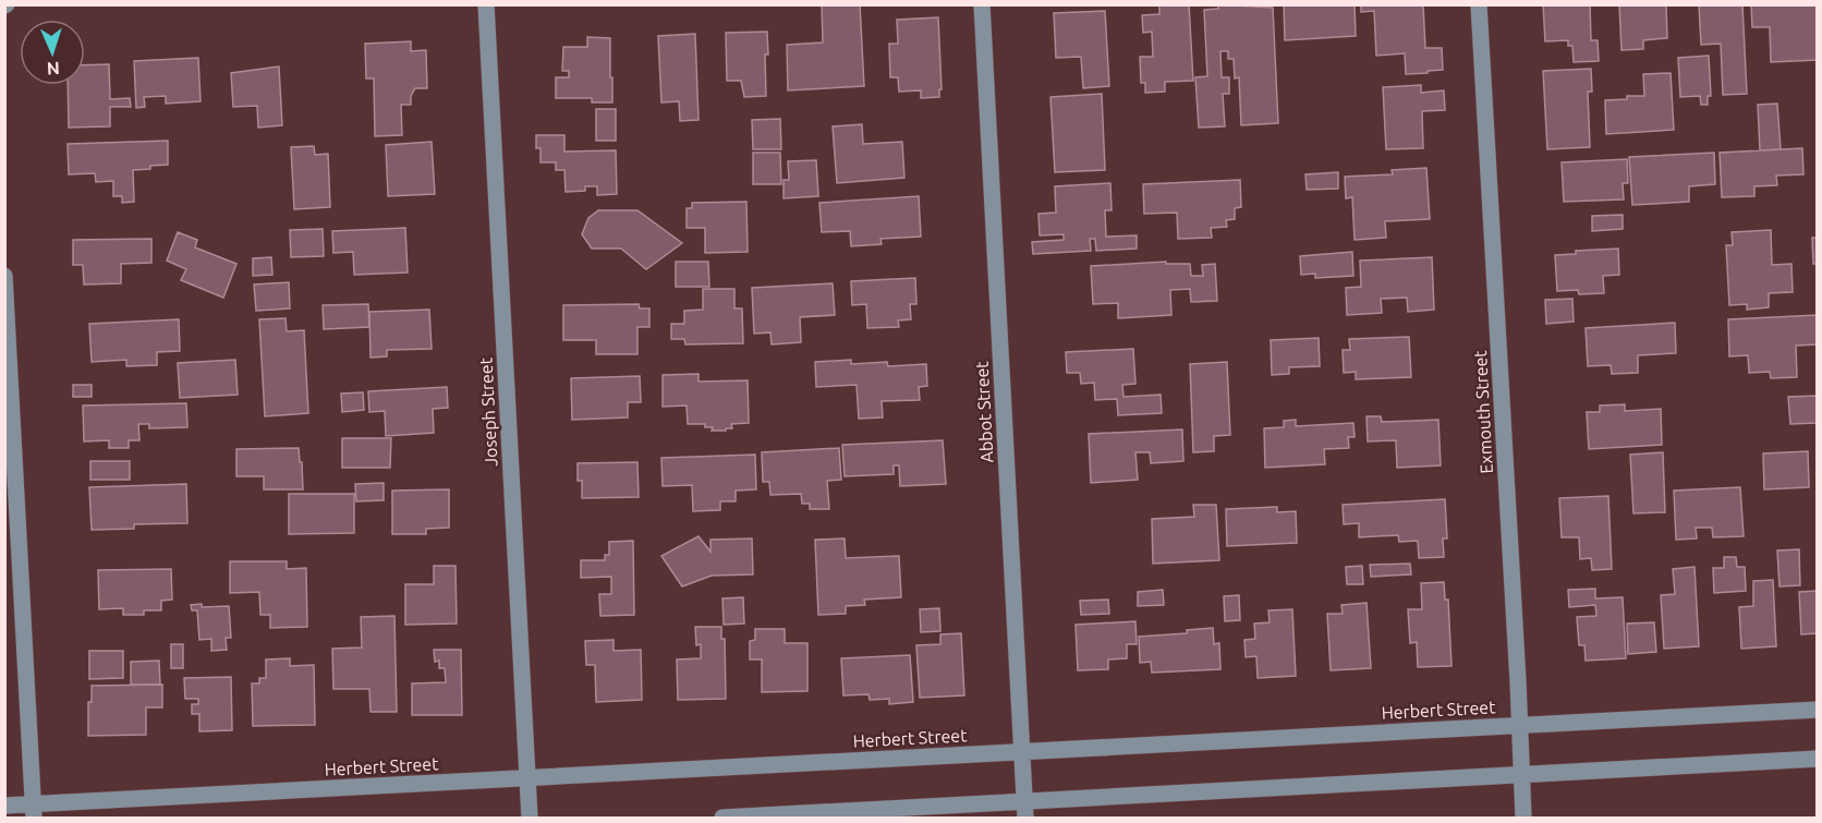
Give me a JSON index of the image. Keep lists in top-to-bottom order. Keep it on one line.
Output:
{"streets":{"street":["Joseph Street","Abbot Street","Exmouth Street","Herbert Street"]},"crossings":[["Joseph Street","Herbert Street"],["Abbot Street","Herbert Street"],["Exmouth Street","Herbert Street"]],"north":"bottom"}
